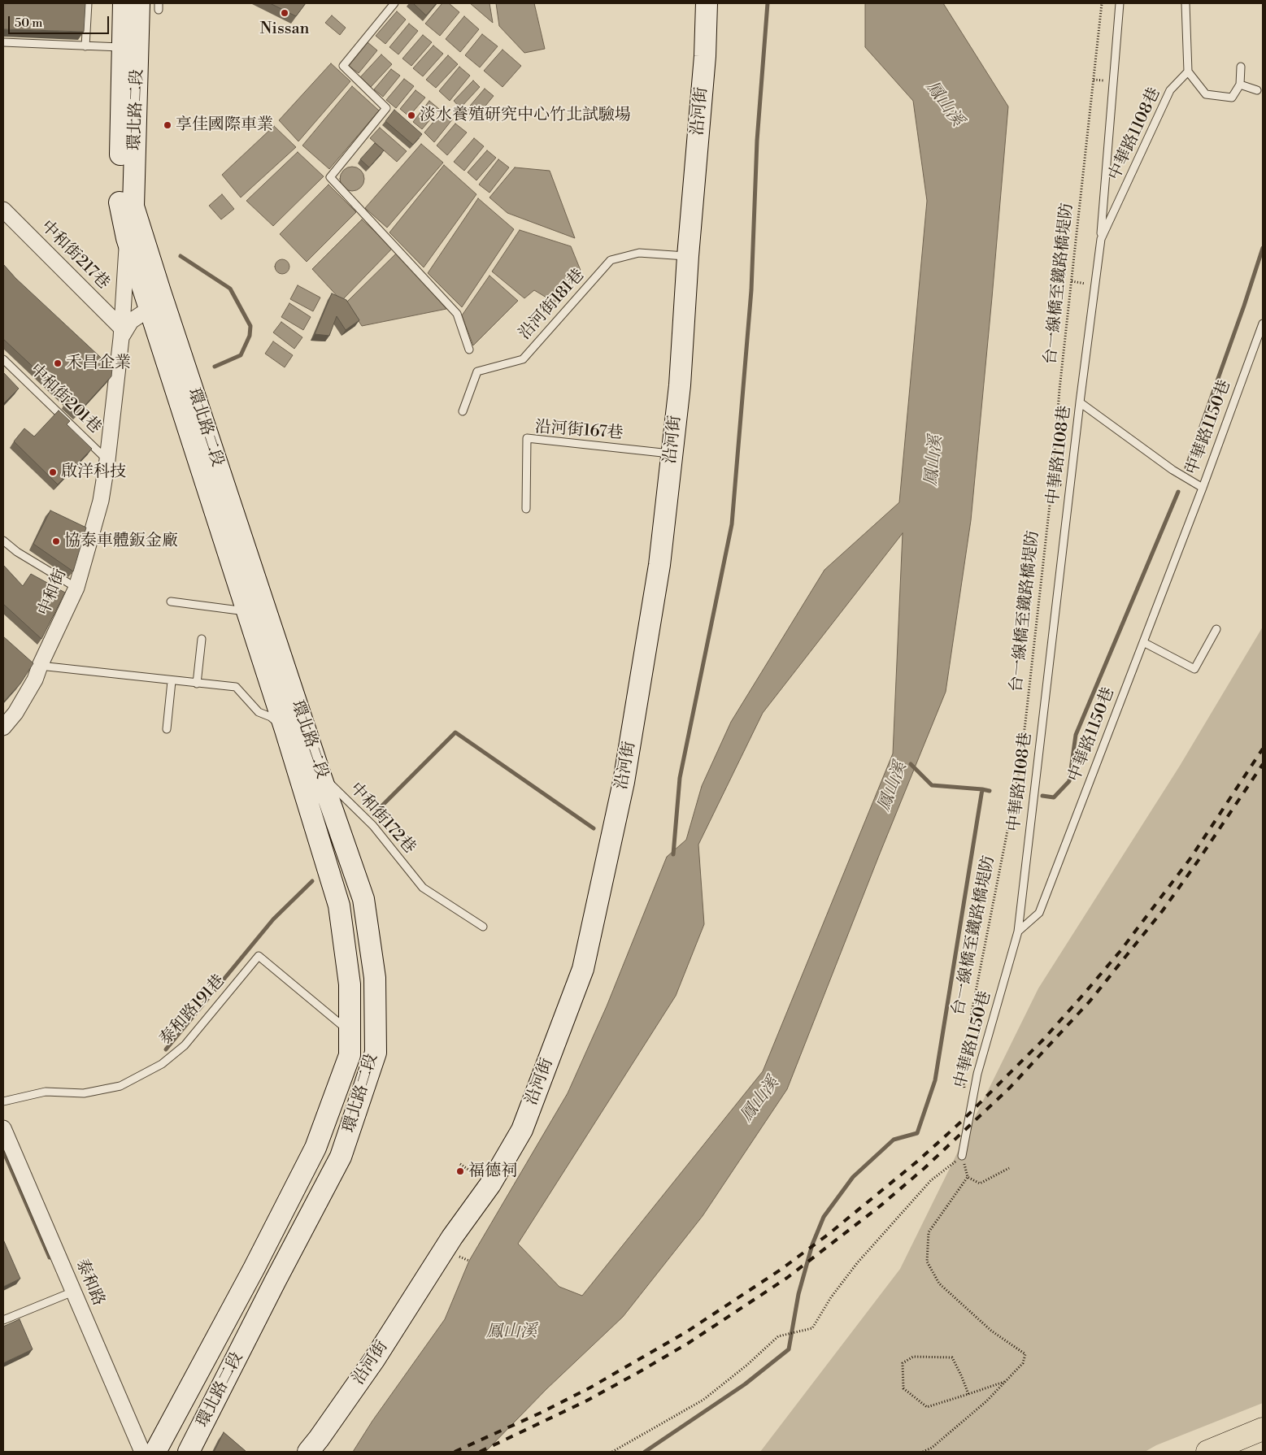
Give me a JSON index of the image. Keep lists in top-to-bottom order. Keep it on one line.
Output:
{"streets":{"street":["環北路二段","沿河街","中和街217巷","中和街","泰和路"],"lane":["中華路1108巷","沿河街181巷","中和街201巷","中華路1150巷","沿河街167巷","中和街172巷","泰和路191巷"],"path":["台一線橋至鐵路橋堤防"]},"crossings":[["環北路二段","中和街"],["環北路二段","中和街172巷"],["環北路二段","泰和路191巷"],["沿河街","沿河街181巷"],["沿河街","沿河街167巷"],["中華路1108巷","中華路1150巷"],["中和街217巷","中和街"],["中和街201巷","中和街"],["中和街","中和街172巷"]],"water":["鳳山溪"],"places":["Nissan","淡水養殖研究中心竹北試驗場","享佳國際車業","禾昌企業","啟洋科技","協泰車體鈑金廠","福德祠"],"scale_bar":"50 m"}
